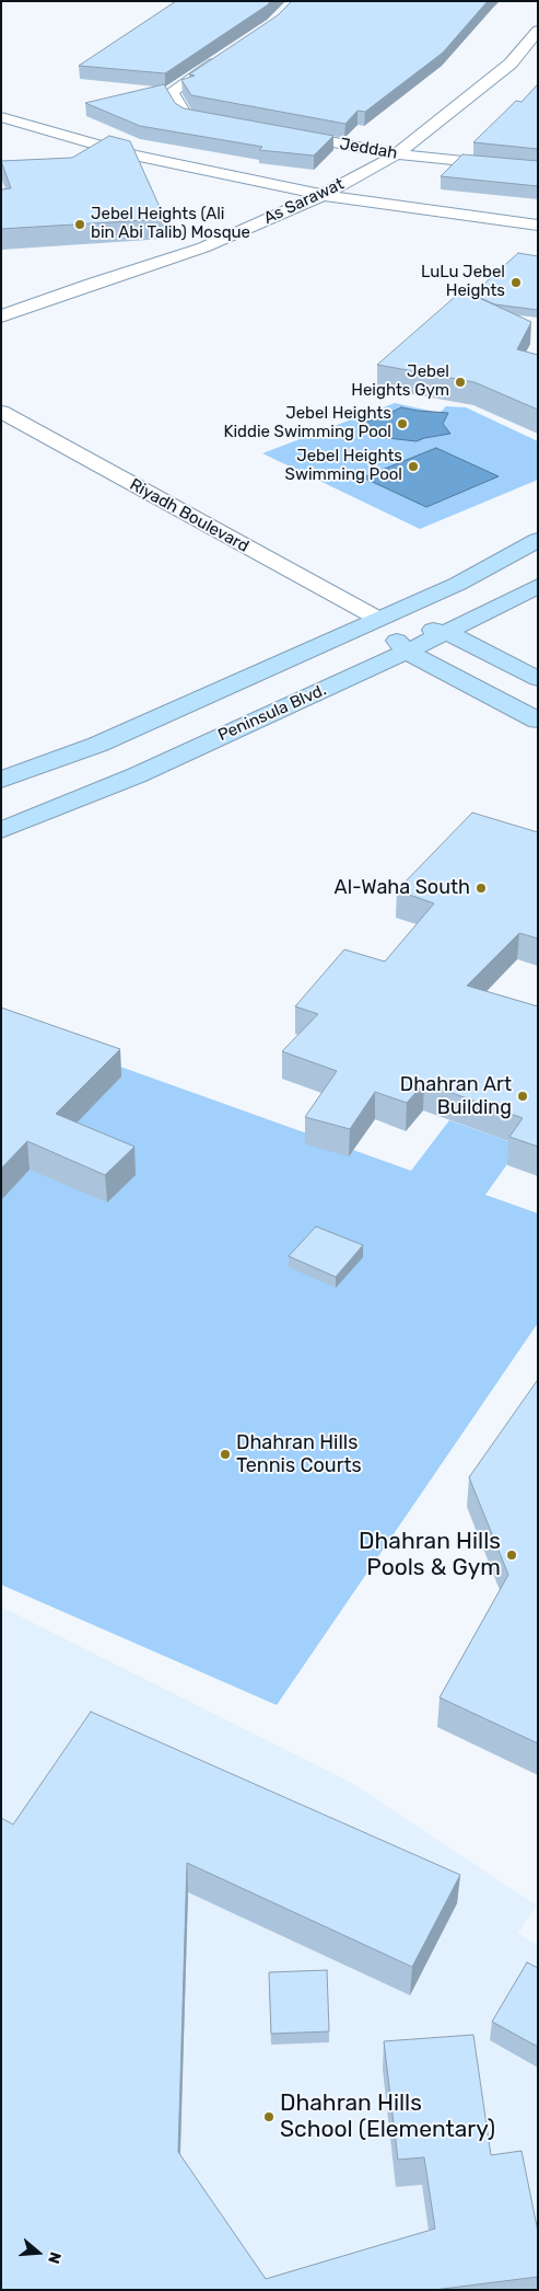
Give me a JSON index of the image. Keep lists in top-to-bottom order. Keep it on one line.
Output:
{"streets":{"main road":["Riyadh Boulevard","Peninsula Blvd."],"street":["Jeddah","As Sarawat"]},"crossings":[["Jeddah","As Sarawat"],["Riyadh Boulevard","Peninsula Blvd."]],"places":["Jebel Heights (Ali bin Abi Talib) Mosque","LuLu Jebel Heights","Jebel Heights Gym","Jebel Heights Kiddie Swimming Pool","Jebel Heights Swimming Pool","Al-Waha South","Dhahran Art Building","Dhahran Hills Tennis Courts","Dhahran Hills Pools & Gym","Dhahran Hills School (Elementary)"],"north":"right"}
